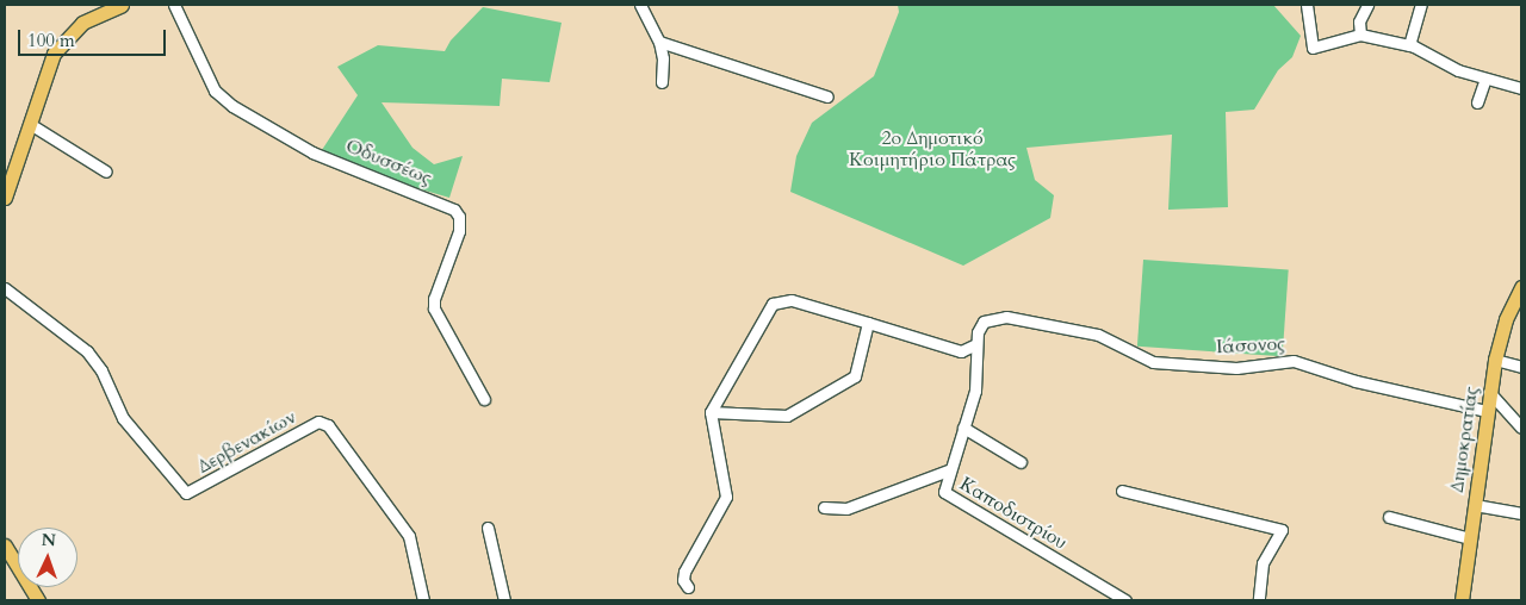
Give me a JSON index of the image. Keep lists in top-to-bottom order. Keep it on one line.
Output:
{"streets":{"main road":["Δημοκρατίας"],"street":["Οδυσσέως","Ιάσονος","Δερβενακίων","Καποδιστρίου"]},"crossings":[["Ιάσονος","Δημοκρατίας"],["Ιάσονος","Καποδιστρίου"]],"parks":["2o Δημοτικό Κοιμητήριο Πάτρας"],"scale_bar":"100 m","north":"top"}
